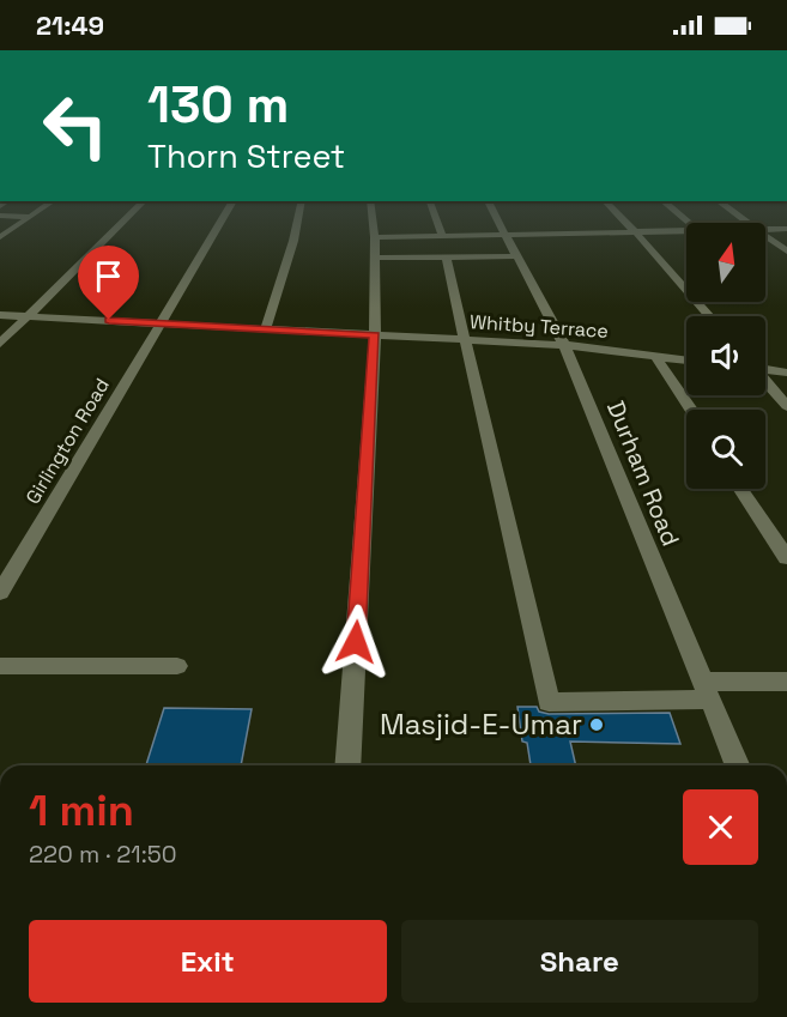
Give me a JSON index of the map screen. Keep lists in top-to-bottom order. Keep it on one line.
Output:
{"streets":{"street":["Whitby Terrace","Girlington Road","Durham Road"]},"crossings":[["Whitby Terrace","Girlington Road"],["Whitby Terrace","Durham Road"]],"places":["Masjid-E-Umar"],"north":"top","page":{"status":"21:49","turn":["130 m","Thorn Street"],"heading":["1 min","220 m · 21:50"],"buttons":["Exit","Share"]}}
